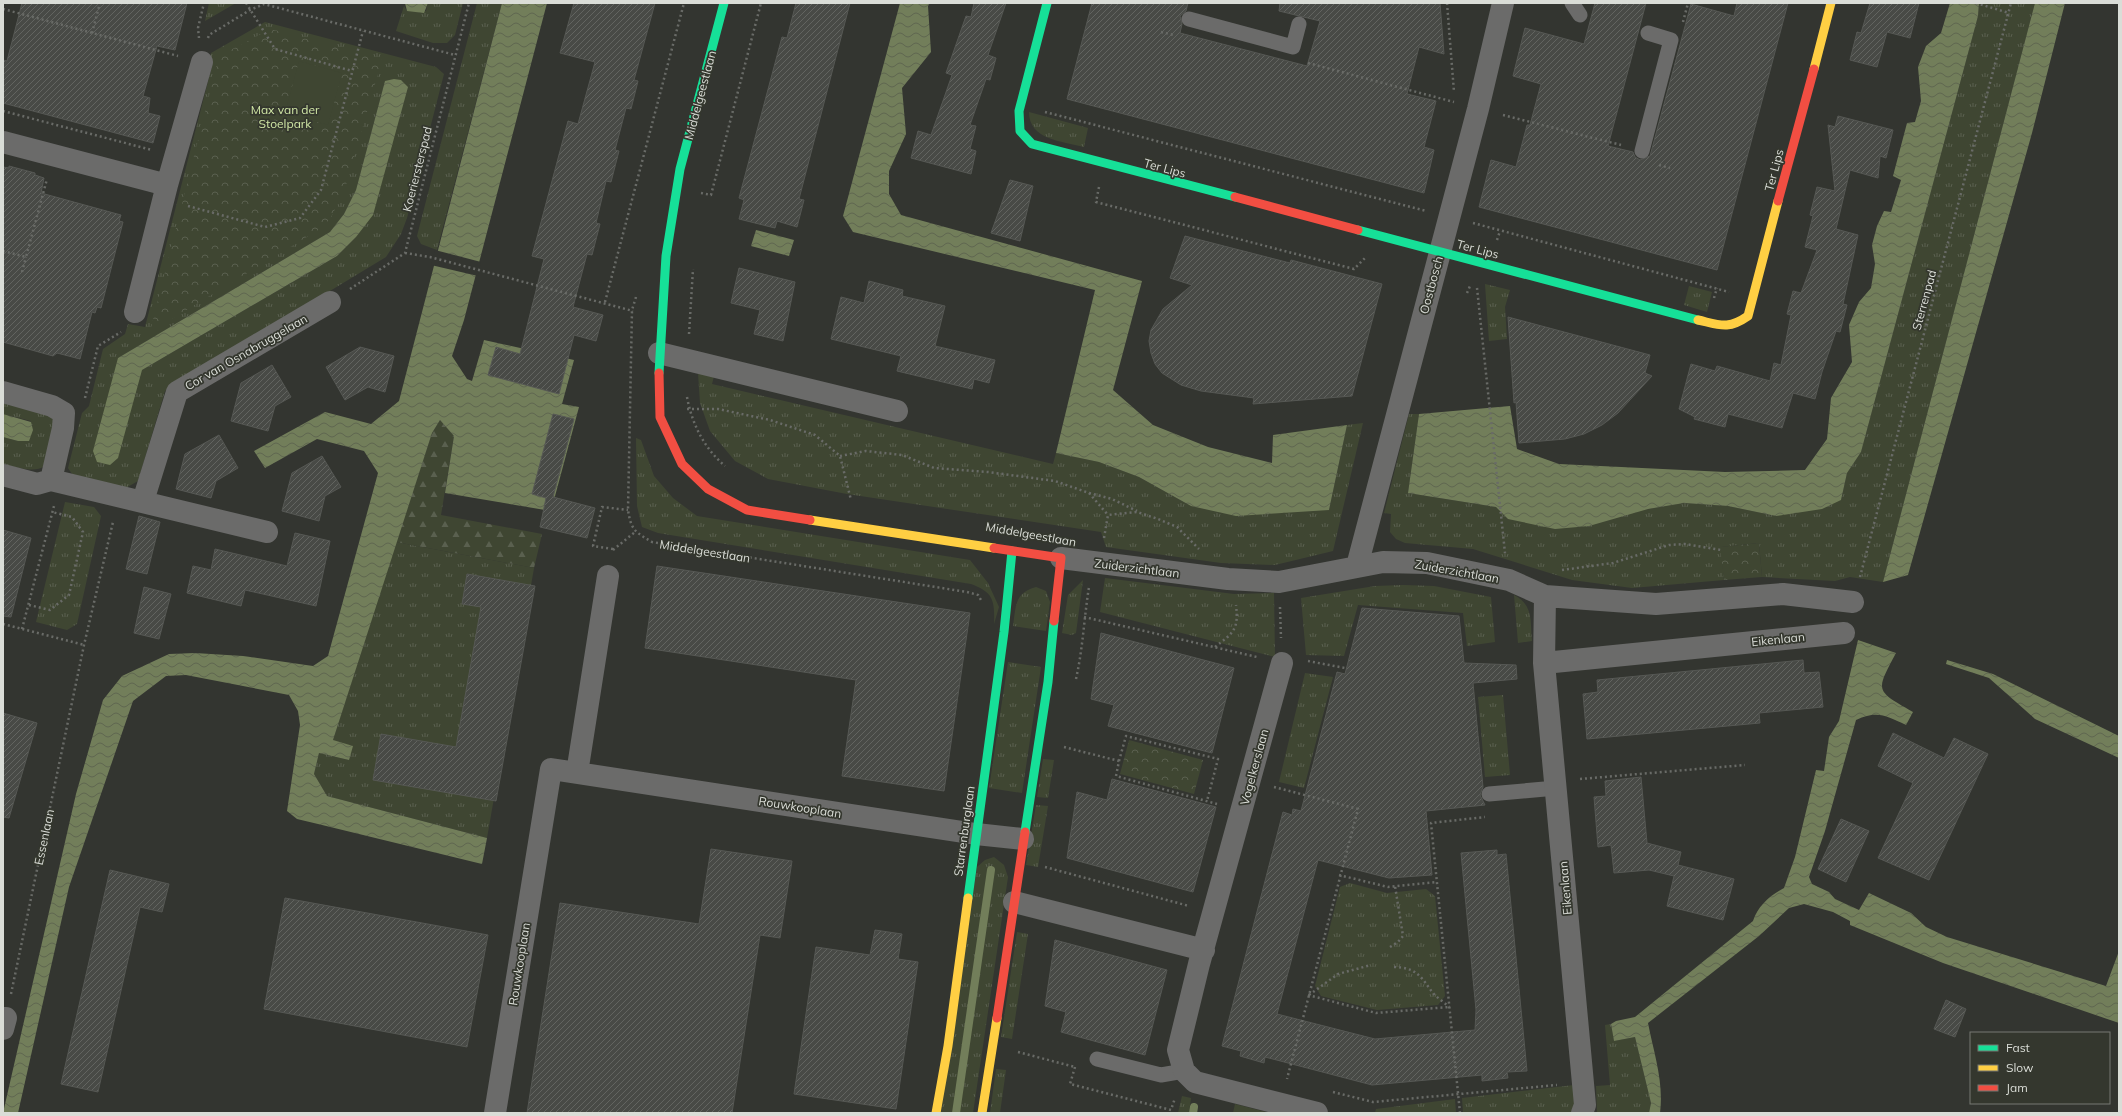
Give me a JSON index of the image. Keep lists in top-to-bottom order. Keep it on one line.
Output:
{"streets":{"street":["Middelgeestlaan","Ter Lips","Oostbosch","Cor van Osnabruggelaan","Zuiderzichtlaan","Eikenlaan","Vogelkerslaan","Rouwkooplaan","Starrenburglaan"],"path":["Koeriersterspad","Sterrenpad","Essenlaan"]},"crossings":[["Middelgeestlaan","Zuiderzichtlaan"],["Middelgeestlaan","Starrenburglaan"],["Ter Lips","Oostbosch"],["Oostbosch","Zuiderzichtlaan"],["Sterrenpad","Zuiderzichtlaan"],["Zuiderzichtlaan","Eikenlaan"],["Zuiderzichtlaan","Starrenburglaan"],["Rouwkooplaan","Starrenburglaan"]],"parks":["Max van der Stoelpark"],"legend":["Fast","Slow","Jam"]}
